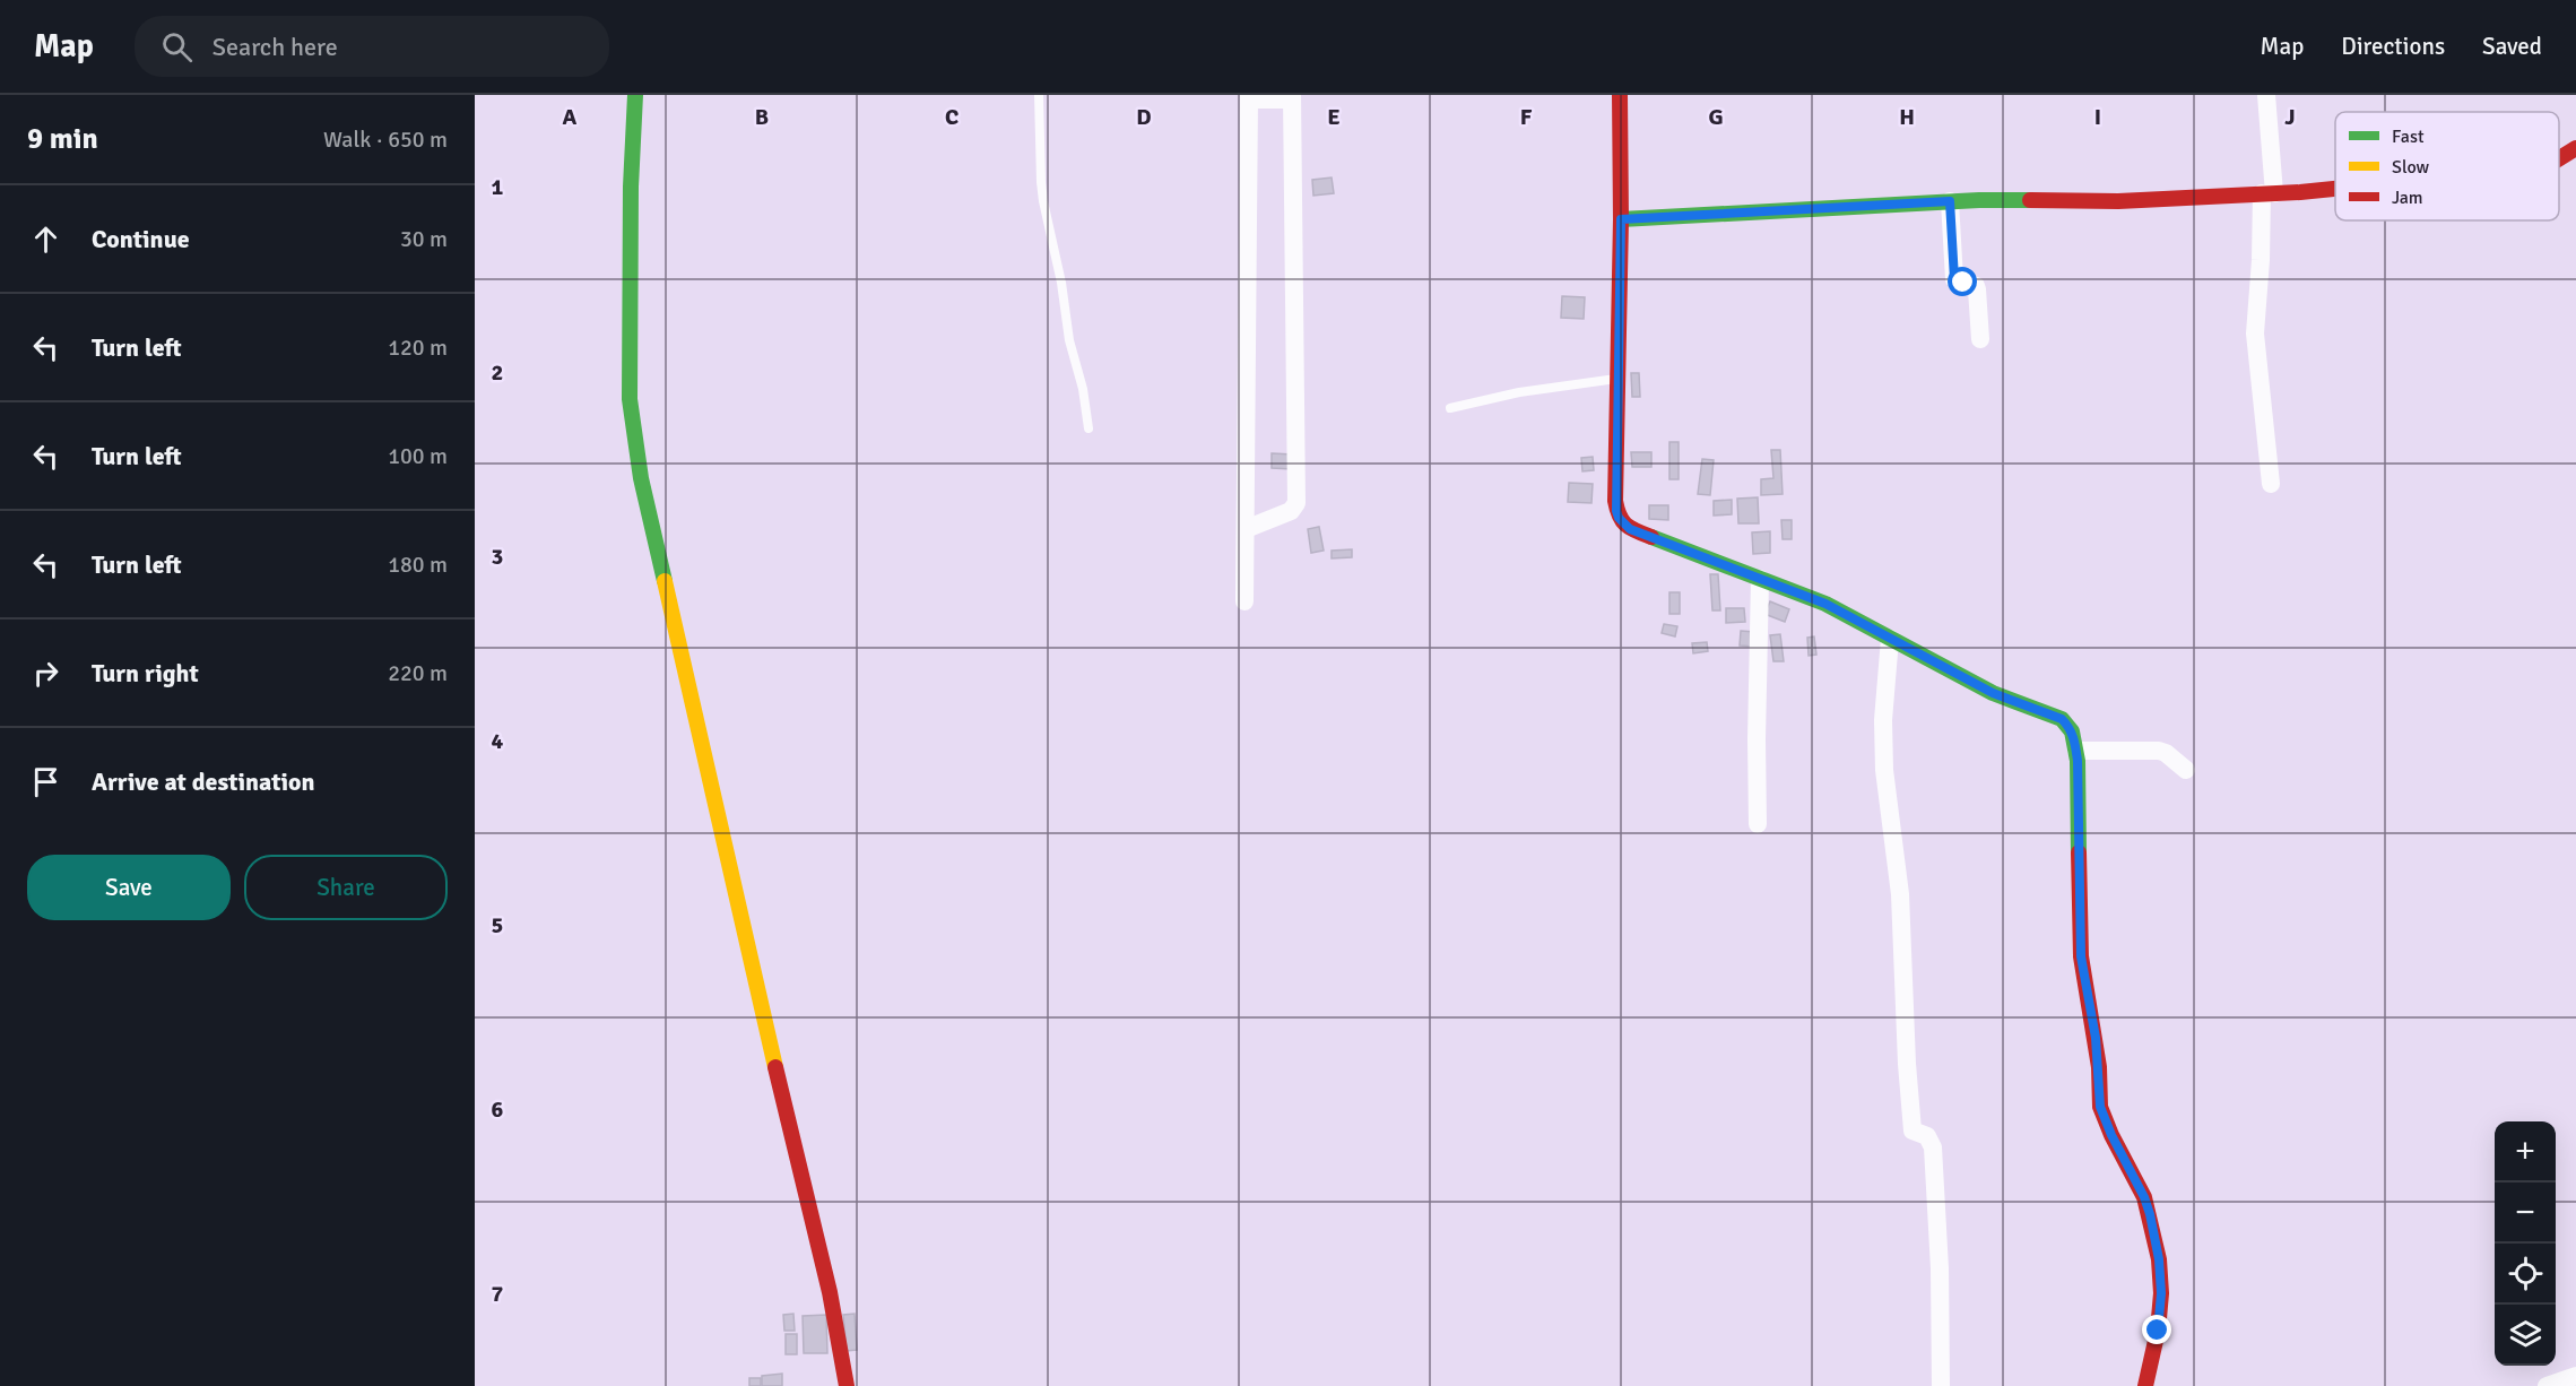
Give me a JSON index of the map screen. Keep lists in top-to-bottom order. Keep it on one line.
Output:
{"legend":["Fast","Slow","Jam"],"page":{"header":"Map","search":"Search here","nav":["Map","Directions","Saved"],"heading":["9 min","Walk · 650 m"],"list":[["Continue","30 m"],["Turn left","120 m"],["Turn left","100 m"],["Turn left","180 m"],["Turn right","220 m"],"Arrive at destination"],"buttons":["Save","Share"],"map_buttons":["+","−"]},"grid":{"columns":["A","B","C","D","E","F","G","H","I","J"],"rows":["1","2","3","4","5","6","7"]}}
